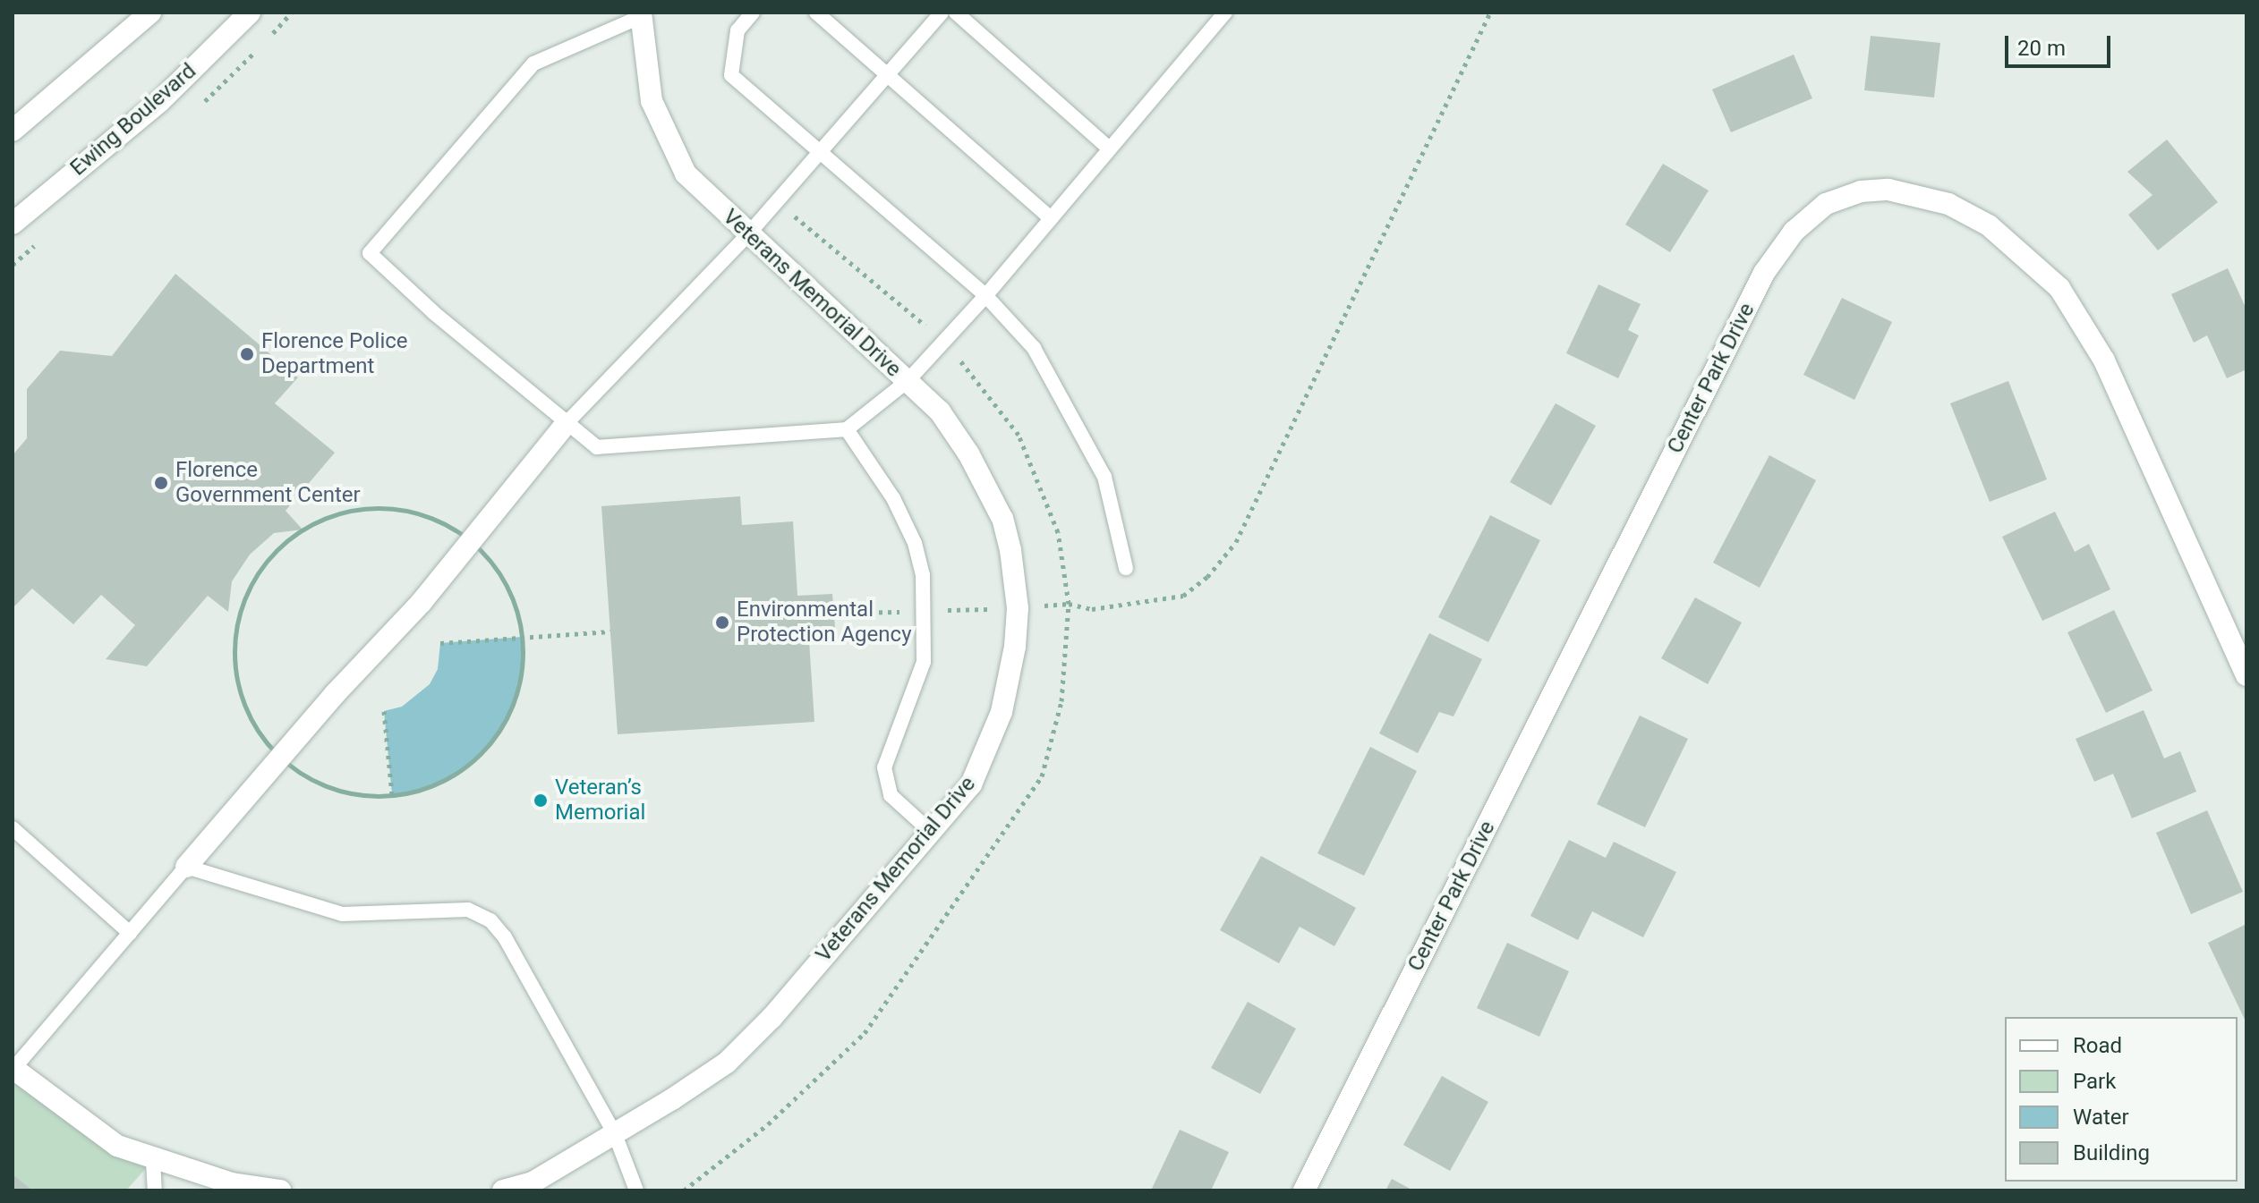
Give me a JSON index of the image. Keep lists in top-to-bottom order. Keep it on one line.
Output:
{"streets":{"street":["Ewing Boulevard","Veterans Memorial Drive","Center Park Drive"]},"places":["Florence Police Department","Florence Government Center","Environmental Protection Agency","Veteran’s Memorial"],"legend":["Road","Park","Water","Building"],"scale_bar":"20 m"}
